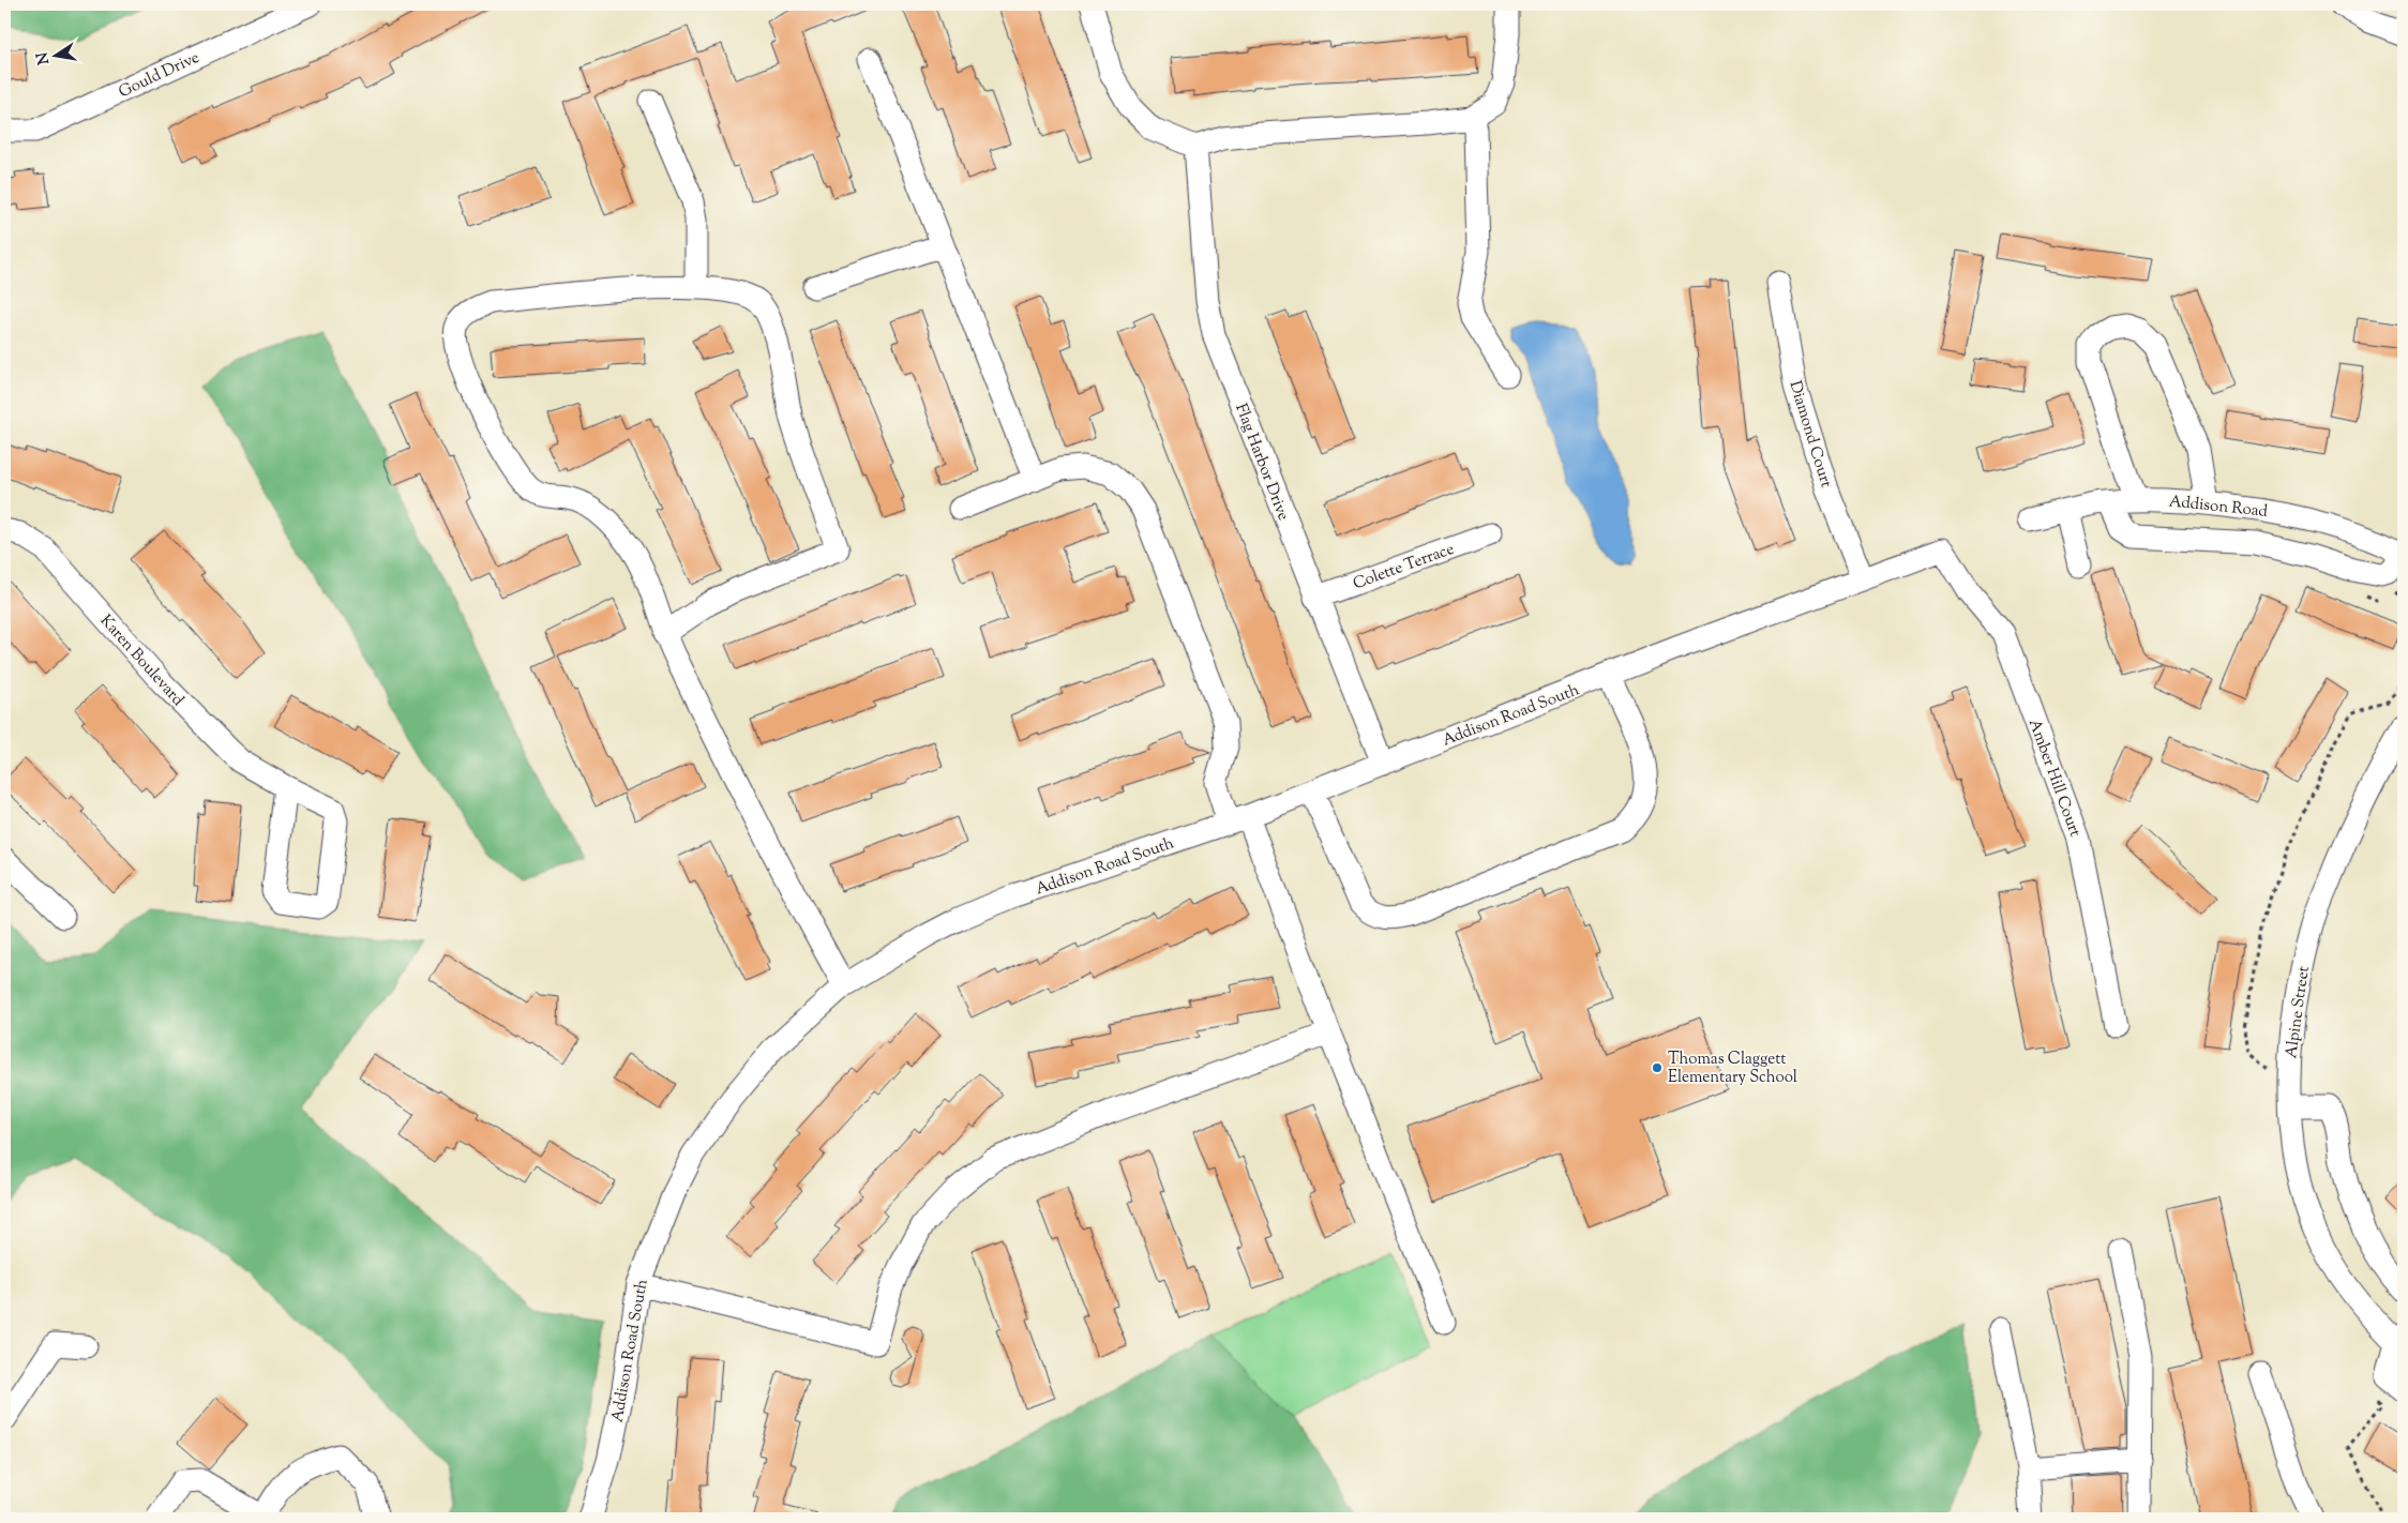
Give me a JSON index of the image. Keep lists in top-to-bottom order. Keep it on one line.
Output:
{"streets":{"street":["Gould Drive","Diamond Court","Flag Harbor Drive","Addison Road","Colette Terrace","Karen Boulevard","Addison Road South","Amber Hill Court","Alpine Street"]},"crossings":[["Diamond Court","Addison Road South"],["Flag Harbor Drive","Colette Terrace"],["Flag Harbor Drive","Addison Road South"],["Addison Road South","Amber Hill Court"]],"places":["Thomas Claggett Elementary School"],"north":"left"}
